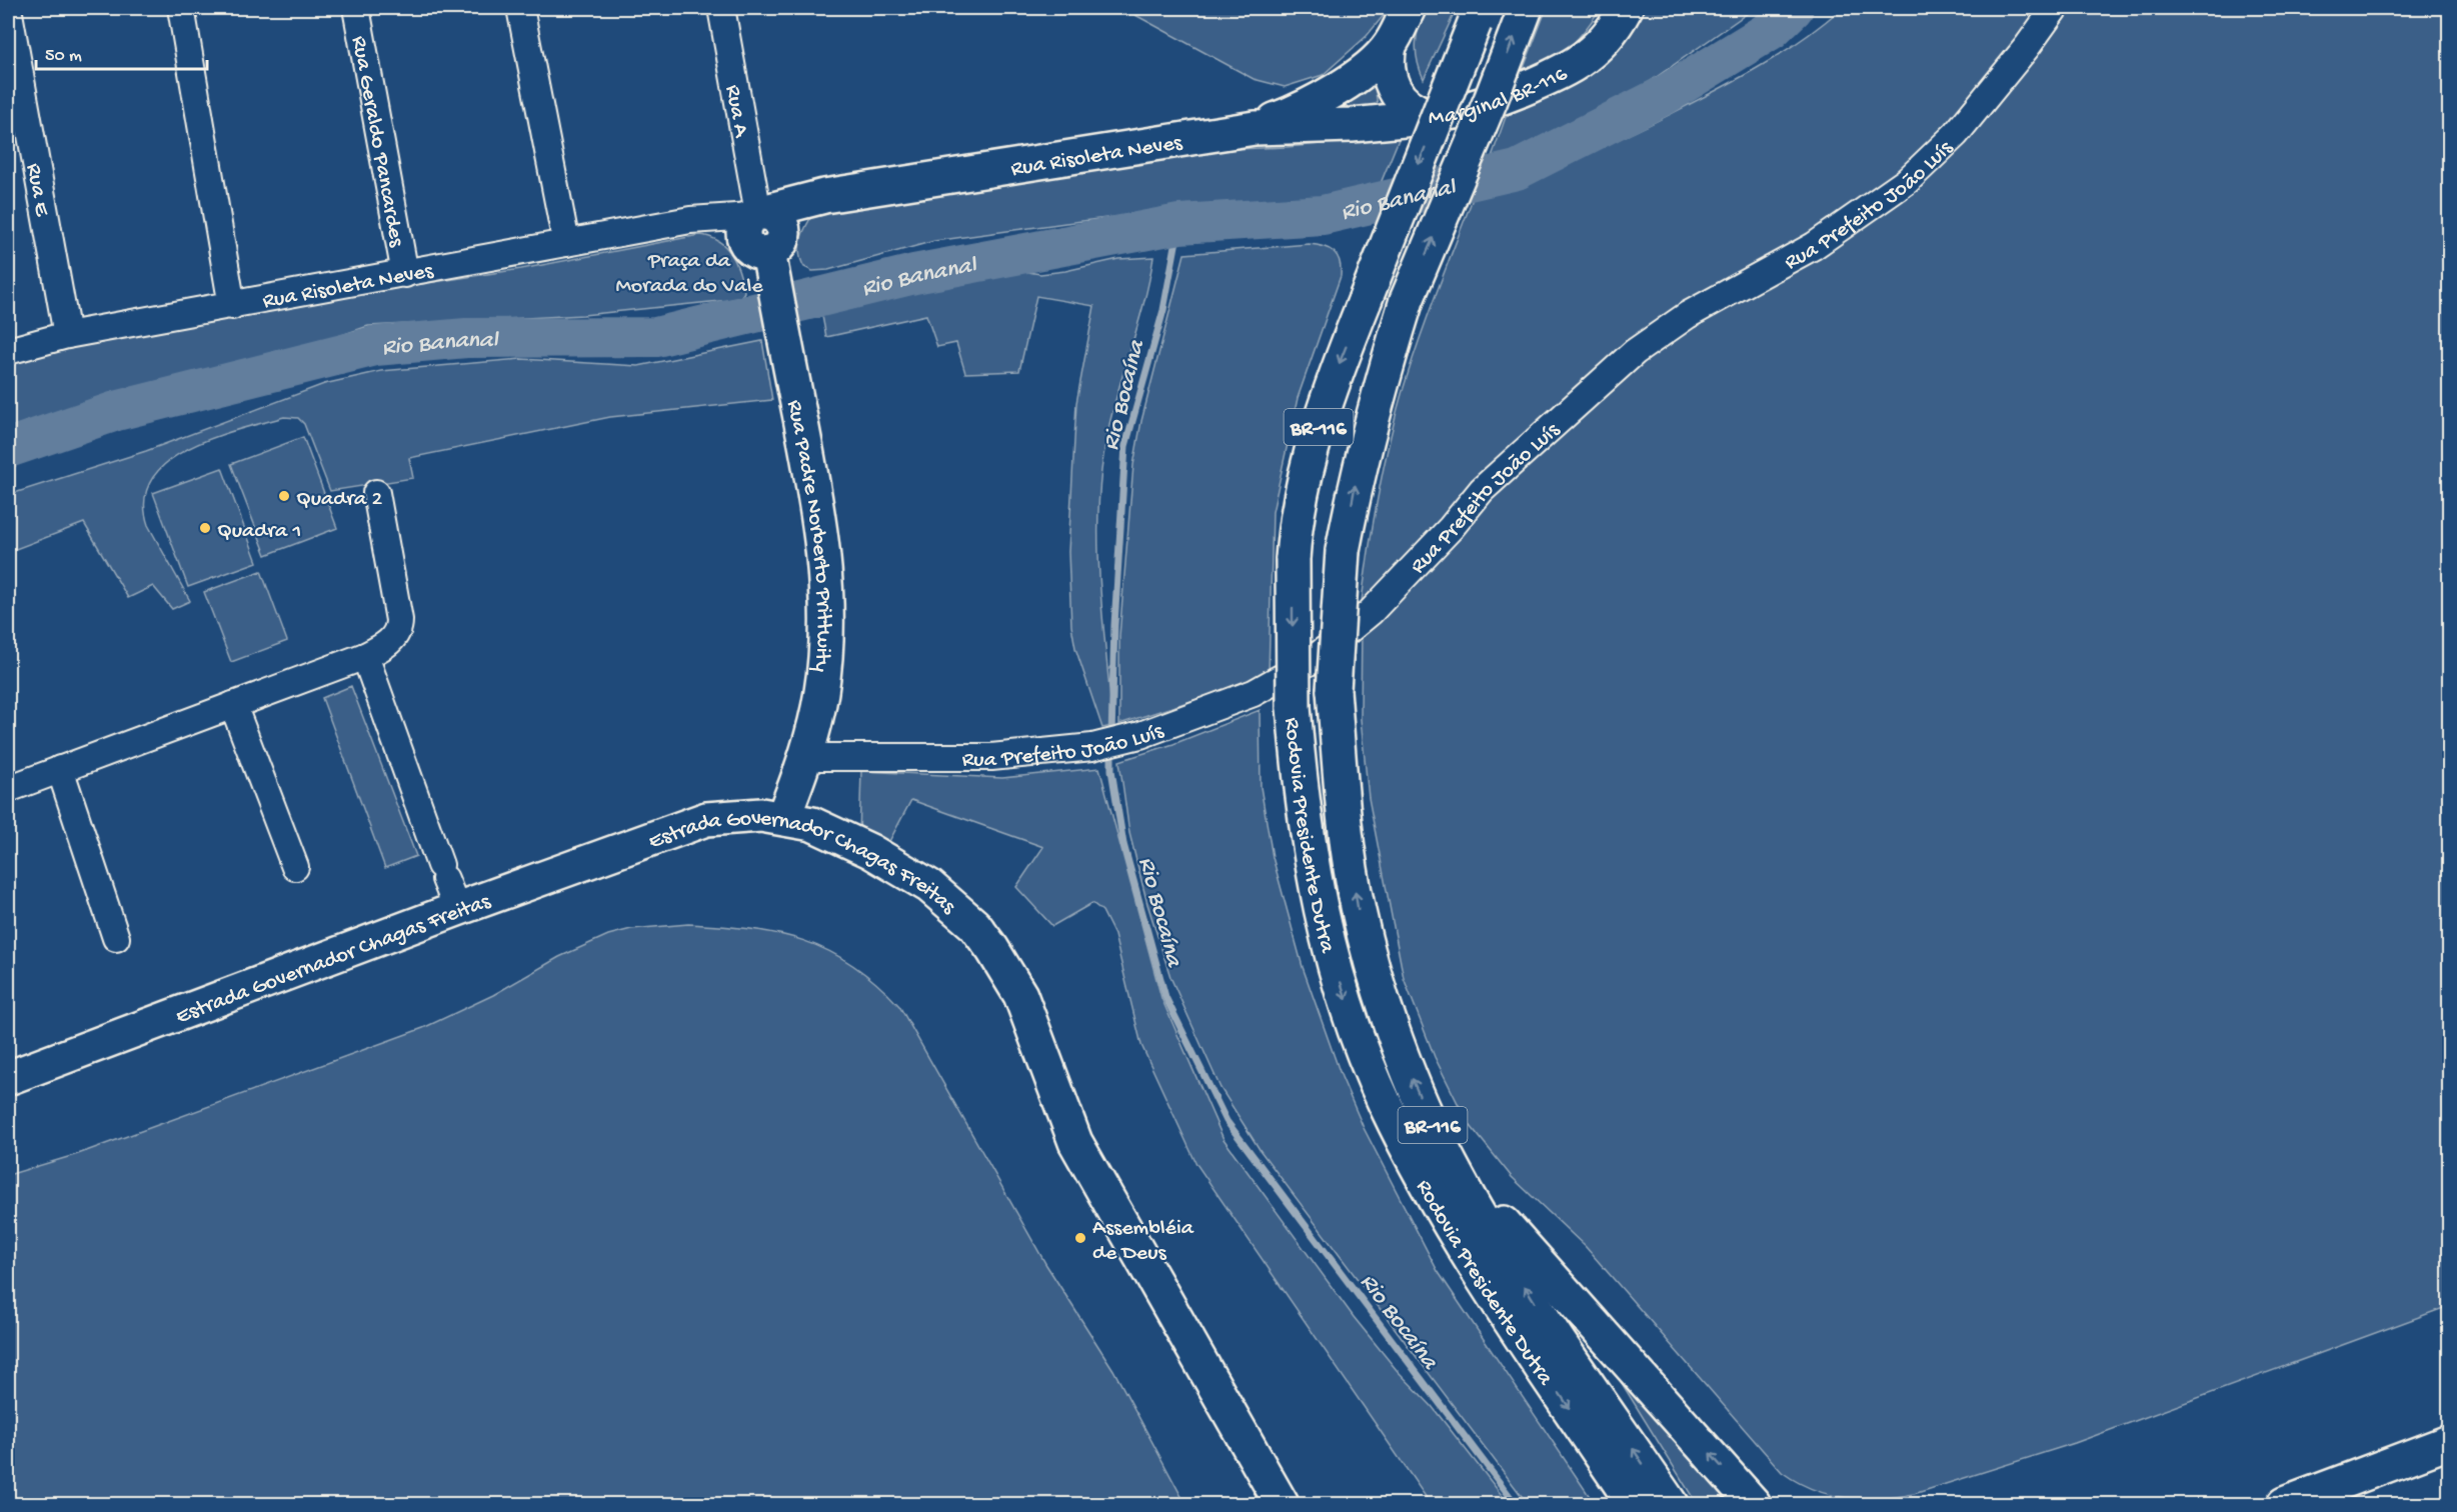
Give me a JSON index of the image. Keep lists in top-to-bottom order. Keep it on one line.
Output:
{"streets":{"main road":["Marginal BR-116","Rua Risoleta Neves","BR-116","Rua Padre Norberto Prittwity","Rodovia Presidente Dutra","Estrada Governador Chagas Freitas"],"street":["Rua A","Rua Geraldo Pancardes","Rua E","Rua Prefeito João Luís"]},"crossings":[["Marginal BR-116","Rua Risoleta Neves"],["Rua A","Rua Risoleta Neves"],["Rua A","Rua Padre Norberto Prittwity"],["Rua Geraldo Pancardes","Rua Risoleta Neves"],["Rua Risoleta Neves","Rua E"],["Rua Risoleta Neves","Rua Padre Norberto Prittwity"],["Rua Prefeito João Luís","Rua Padre Norberto Prittwity"],["Rua Padre Norberto Prittwity","Estrada Governador Chagas Freitas"]],"water":["Rio Bananal","Rio Bocaína"],"parks":["Praça da Morada do Vale"],"places":["Quadra 2","Quadra 1","Assembléia de Deus"],"scale_bar":"50 m"}
